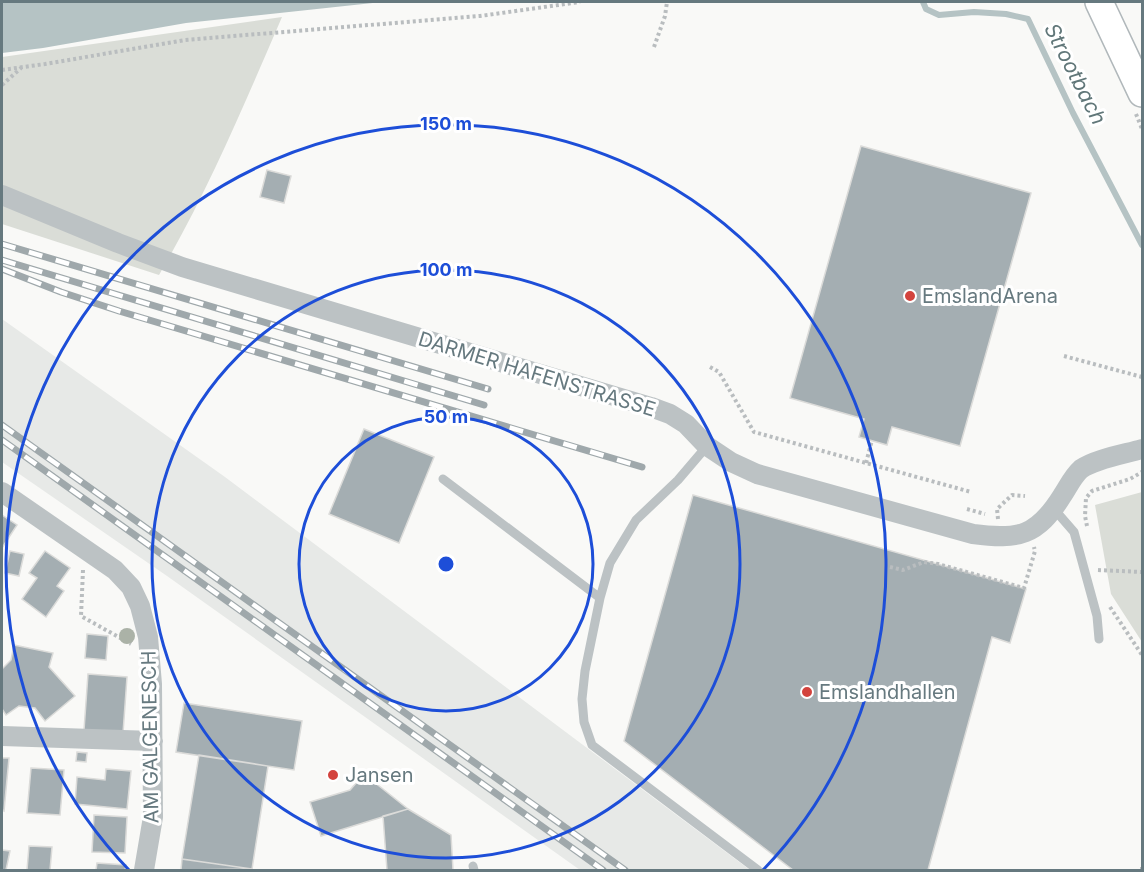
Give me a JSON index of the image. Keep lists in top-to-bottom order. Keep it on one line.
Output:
{"streets":{"street":["DARMER HAFENSTRASSE","AM GALGENESCH"]},"water":["Strootbach"],"places":["EmslandArena","Emslandhallen","Jansen"],"rings":["150 m","100 m","50 m"]}
